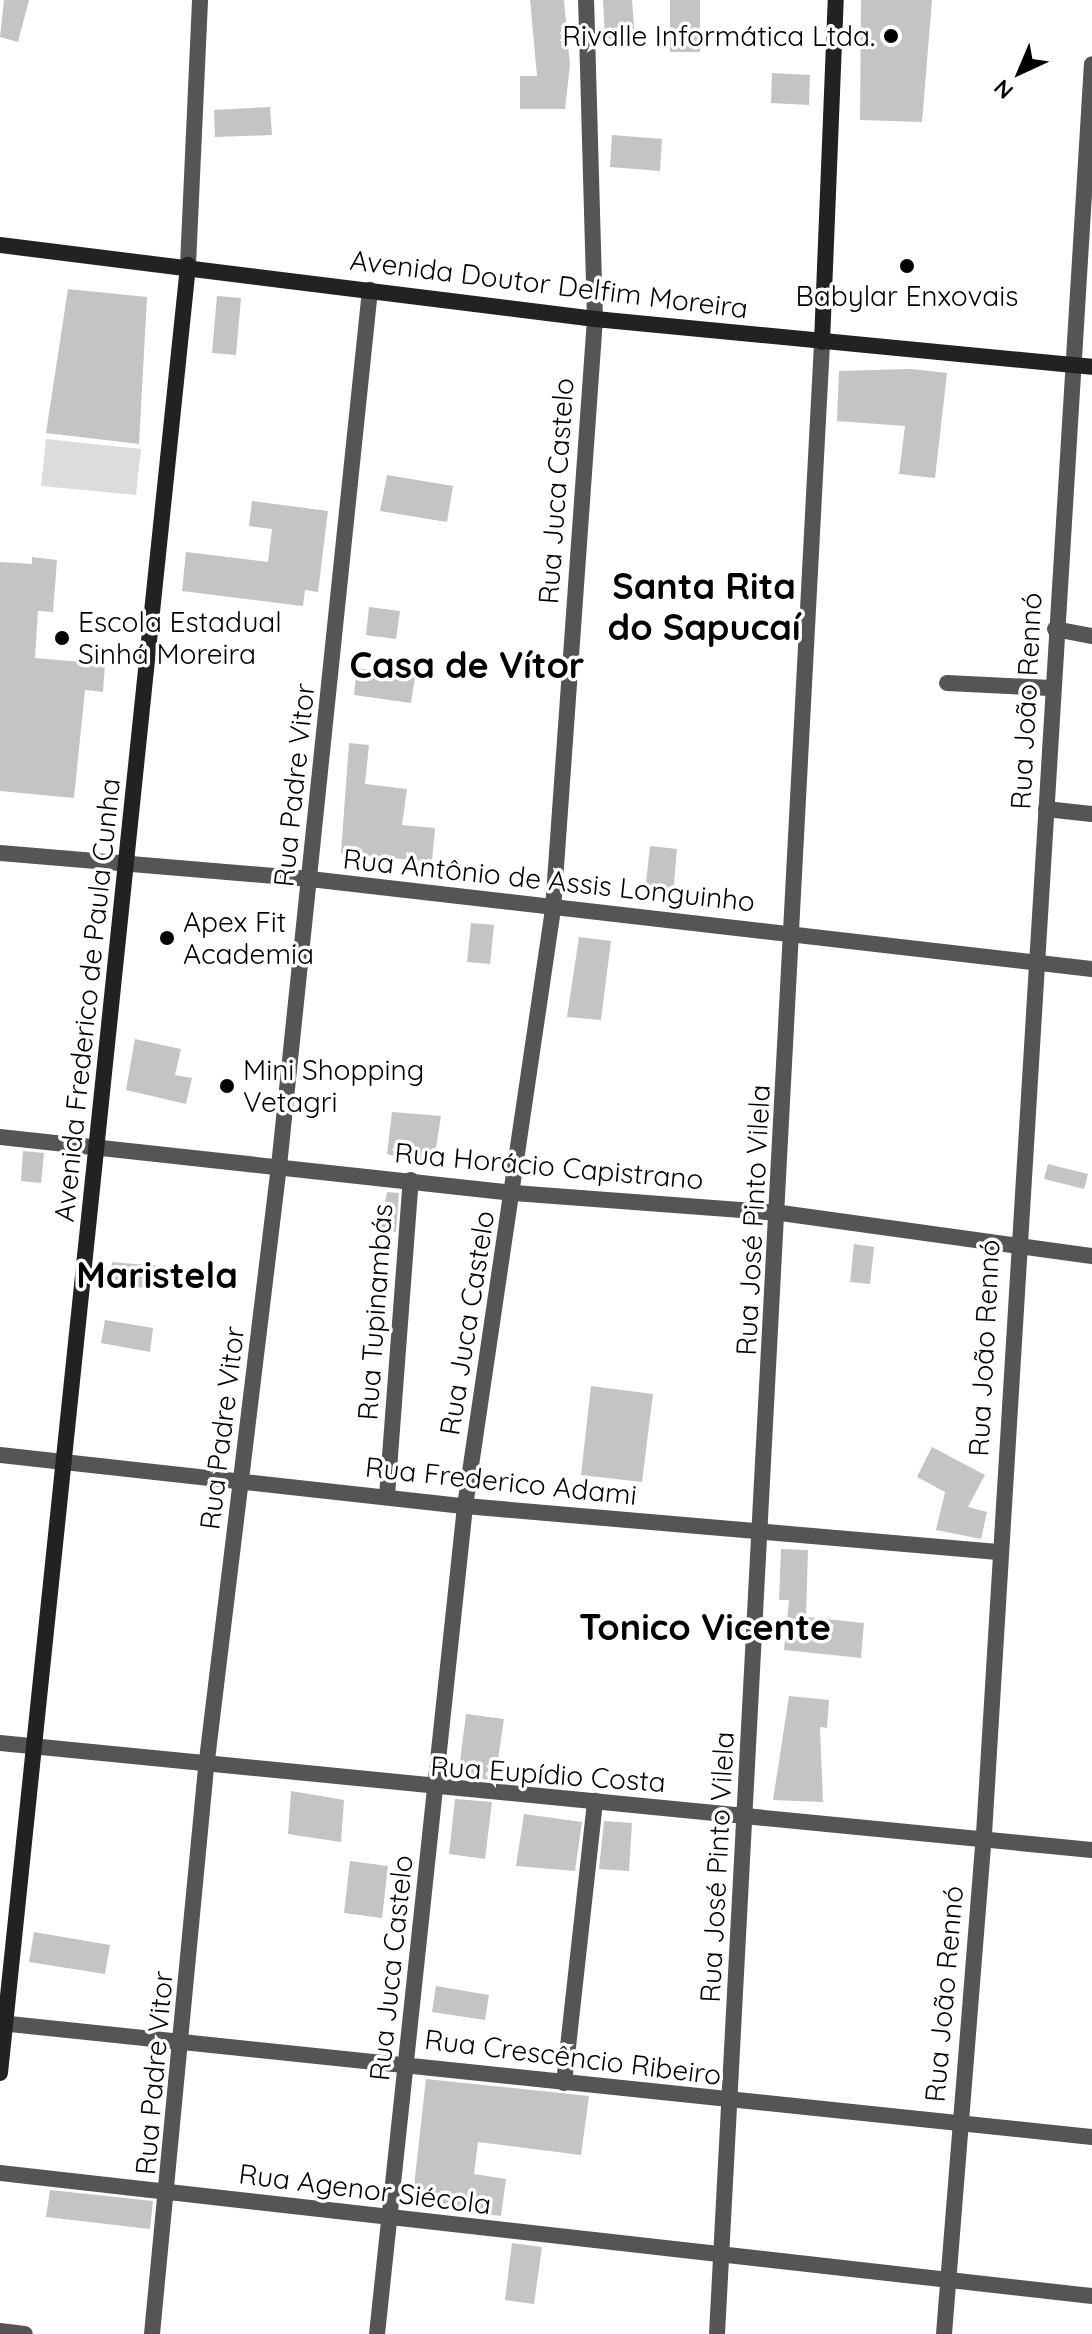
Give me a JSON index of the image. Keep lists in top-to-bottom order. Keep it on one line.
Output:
{"streets":{"main road":["Avenida Doutor Delfim Moreira","Avenida Frederico de Paula Cunha"],"street":["Rua Juca Castelo","Rua João Rennó","Rua Padre Vitor","Rua Antônio de Assis Longuinho","Rua Horácio Capistrano","Rua José Pinto Vilela","Rua Tupinambás","Rua Frederico Adami","Rua Eupídio Costa","Rua Crescêncio Ribeiro","Rua Agenor Siécola"]},"crossings":[["Avenida Doutor Delfim Moreira","Rua Juca Castelo"],["Avenida Doutor Delfim Moreira","Rua João Rennó"],["Avenida Doutor Delfim Moreira","Rua Padre Vitor"],["Avenida Doutor Delfim Moreira","Avenida Frederico de Paula Cunha"],["Avenida Doutor Delfim Moreira","Rua José Pinto Vilela"],["Rua Juca Castelo","Rua Antônio de Assis Longuinho"],["Rua Juca Castelo","Rua Horácio Capistrano"],["Rua Juca Castelo","Rua Frederico Adami"],["Rua Juca Castelo","Rua Eupídio Costa"],["Rua Juca Castelo","Rua Crescêncio Ribeiro"],["Rua Juca Castelo","Rua Agenor Siécola"],["Rua João Rennó","Rua Antônio de Assis Longuinho"],["Rua João Rennó","Rua Horácio Capistrano"],["Rua João Rennó","Rua Frederico Adami"],["Rua João Rennó","Rua Eupídio Costa"],["Rua João Rennó","Rua Crescêncio Ribeiro"],["Rua João Rennó","Rua Agenor Siécola"],["Rua Padre Vitor","Rua Antônio de Assis Longuinho"],["Rua Padre Vitor","Rua Horácio Capistrano"],["Rua Padre Vitor","Rua Frederico Adami"],["Rua Padre Vitor","Rua Eupídio Costa"],["Rua Padre Vitor","Rua Crescêncio Ribeiro"],["Rua Padre Vitor","Rua Agenor Siécola"],["Rua Antônio de Assis Longuinho","Avenida Frederico de Paula Cunha"],["Rua Antônio de Assis Longuinho","Rua José Pinto Vilela"],["Avenida Frederico de Paula Cunha","Rua Horácio Capistrano"],["Avenida Frederico de Paula Cunha","Rua Frederico Adami"],["Avenida Frederico de Paula Cunha","Rua Eupídio Costa"],["Avenida Frederico de Paula Cunha","Rua Crescêncio Ribeiro"],["Rua Horácio Capistrano","Rua José Pinto Vilela"],["Rua Horácio Capistrano","Rua Tupinambás"],["Rua José Pinto Vilela","Rua Frederico Adami"],["Rua José Pinto Vilela","Rua Eupídio Costa"],["Rua José Pinto Vilela","Rua Crescêncio Ribeiro"],["Rua José Pinto Vilela","Rua Agenor Siécola"],["Rua Tupinambás","Rua Frederico Adami"]],"districts":["Santa Rita do Sapucaí","Casa de Vítor","Maristela","Tonico Vicente"],"places":["Rivalle Informática Ltda.","Babylar Enxovais","Escola Estadual Sinhá Moreira","Apex Fit Academia","Mini Shopping Vetagri"],"north":"bottom left"}
